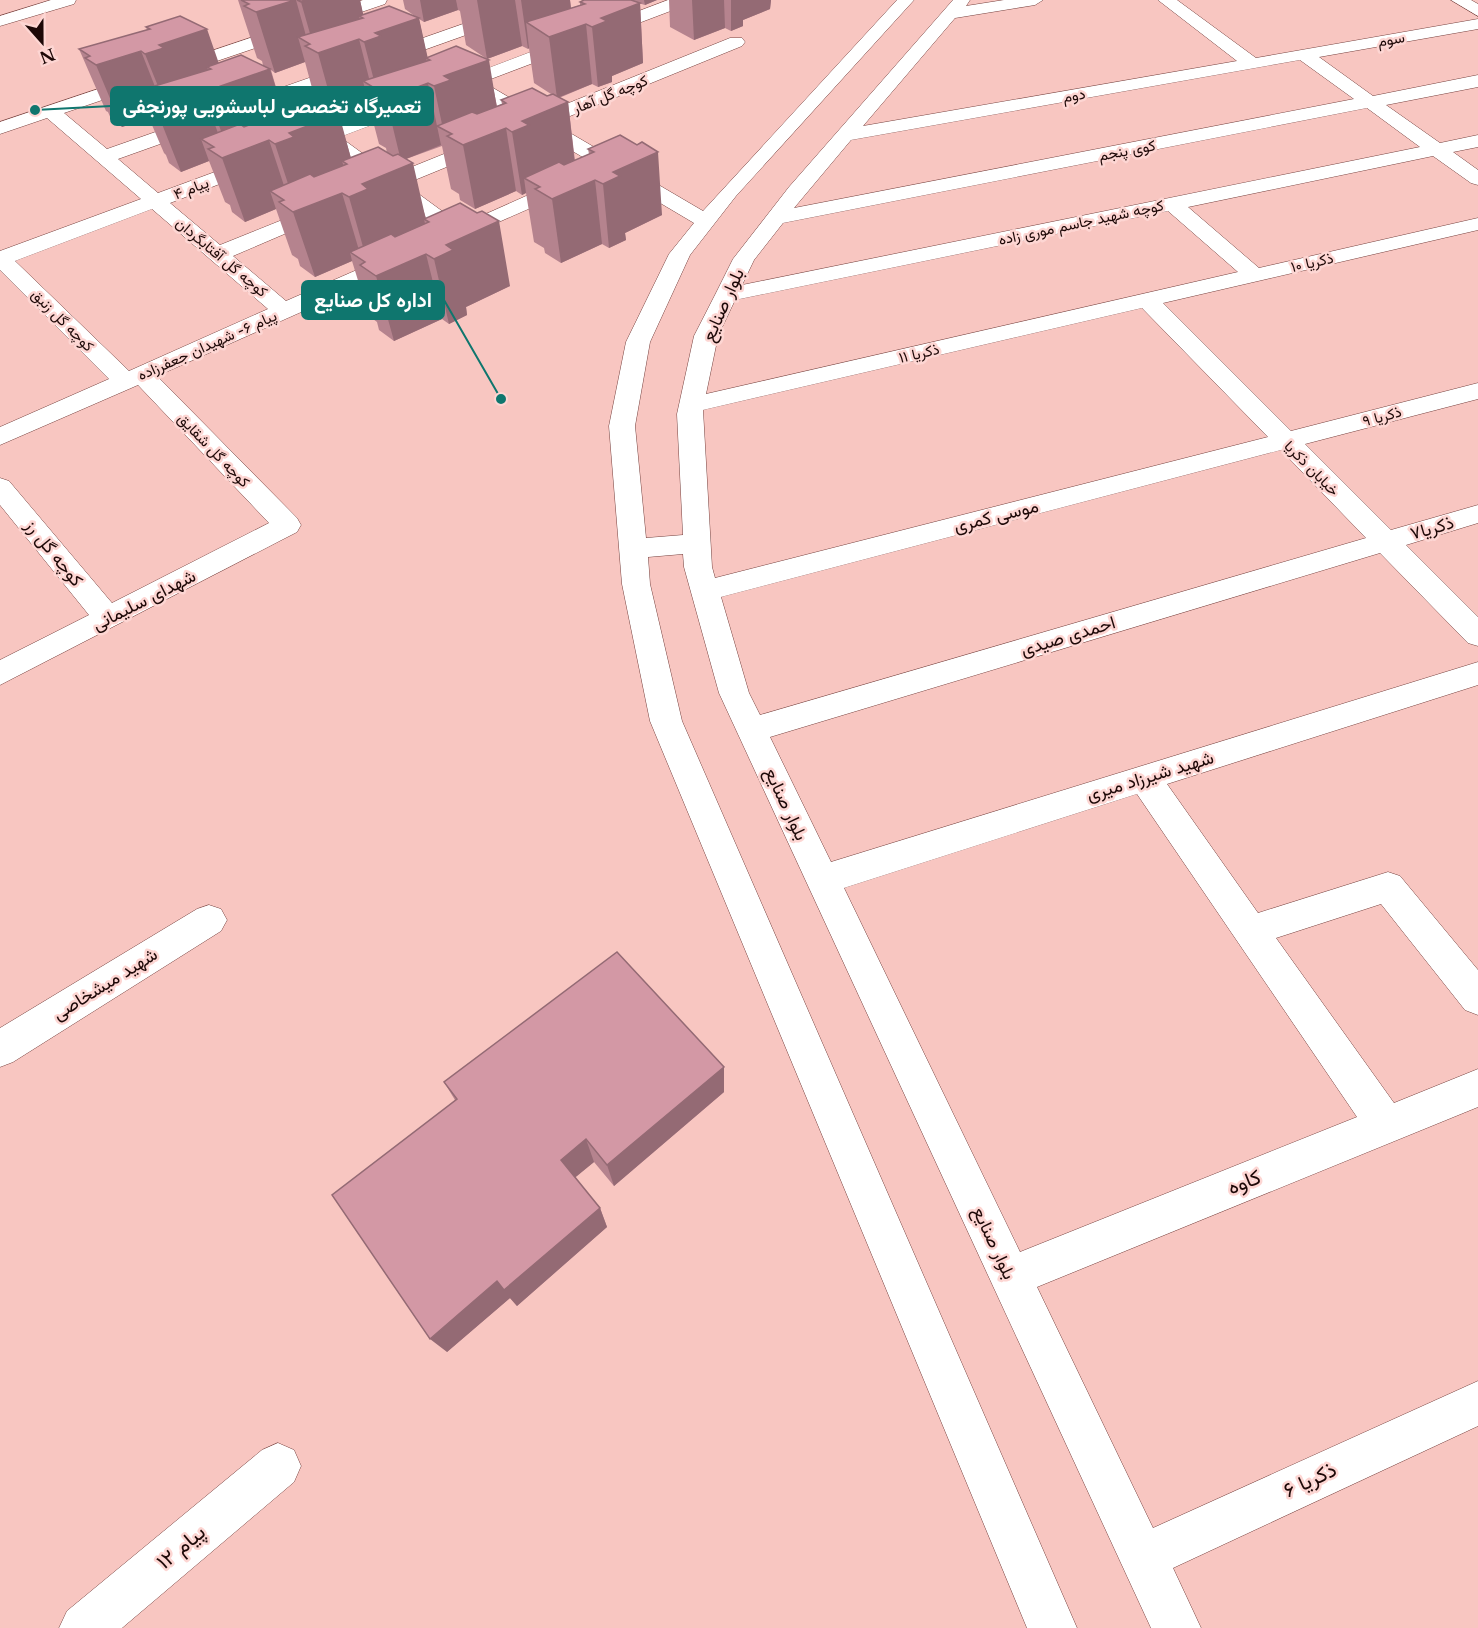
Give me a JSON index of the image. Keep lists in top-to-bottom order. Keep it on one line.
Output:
{"streets":{"street":["سوم","کوچه گل آهار","دوم","کوی پنجم","پیام ۴","کوچه شهید جاسم موری زاده","کوچه گل آفتابگردان","ذکریا ۱۰","بلوار صنایع","کوچه گل زنبق","پیام ۶- شهیدان جعفرزاده","ذکریا ۱۱","ذکریا ۹","کوچه گل شقایق","خیابان ذکریا","موسی کمری","ذکریا۷","کوچه گل رز","شهدای سلیمانی","احمدی صیدی","شهید شیرزاد میری","شهید میشخاصی","کاوه","ذکریا ۶","پیام ۱۲"]},"crossings":[["سوم","دوم"],["دوم","بلوار صنایع"],["کوی پنجم","بلوار صنایع"],["پیام ۴","کوچه گل آفتابگردان"],["پیام ۴","کوچه گل زنبق"],["کوچه شهید جاسم موری زاده","بلوار صنایع"],["کوچه گل آفتابگردان","پیام ۶- شهیدان جعفرزاده"],["ذکریا ۱۰","ذکریا ۱۱"],["ذکریا ۱۰","خیابان ذکریا"],["بلوار صنایع","ذکریا ۱۱"],["بلوار صنایع","موسی کمری"],["بلوار صنایع","احمدی صیدی"],["بلوار صنایع","شهید شیرزاد میری"],["بلوار صنایع","کاوه"],["بلوار صنایع","ذکریا ۶"],["کوچه گل زنبق","پیام ۶- شهیدان جعفرزاده"],["کوچه گل زنبق","کوچه گل شقایق"],["پیام ۶- شهیدان جعفرزاده","کوچه گل شقایق"],["ذکریا ۱۱","خیابان ذکریا"],["ذکریا ۹","خیابان ذکریا"],["ذکریا ۹","موسی کمری"],["کوچه گل شقایق","شهدای سلیمانی"],["خیابان ذکریا","موسی کمری"],["خیابان ذکریا","ذکریا۷"],["خیابان ذکریا","احمدی صیدی"],["ذکریا۷","احمدی صیدی"],["کوچه گل رز","شهدای سلیمانی"]],"places":["تعمیرگاه تخصصی لباسشویی پورنجفی","اداره کل صنایع"],"north":"bottom"}
